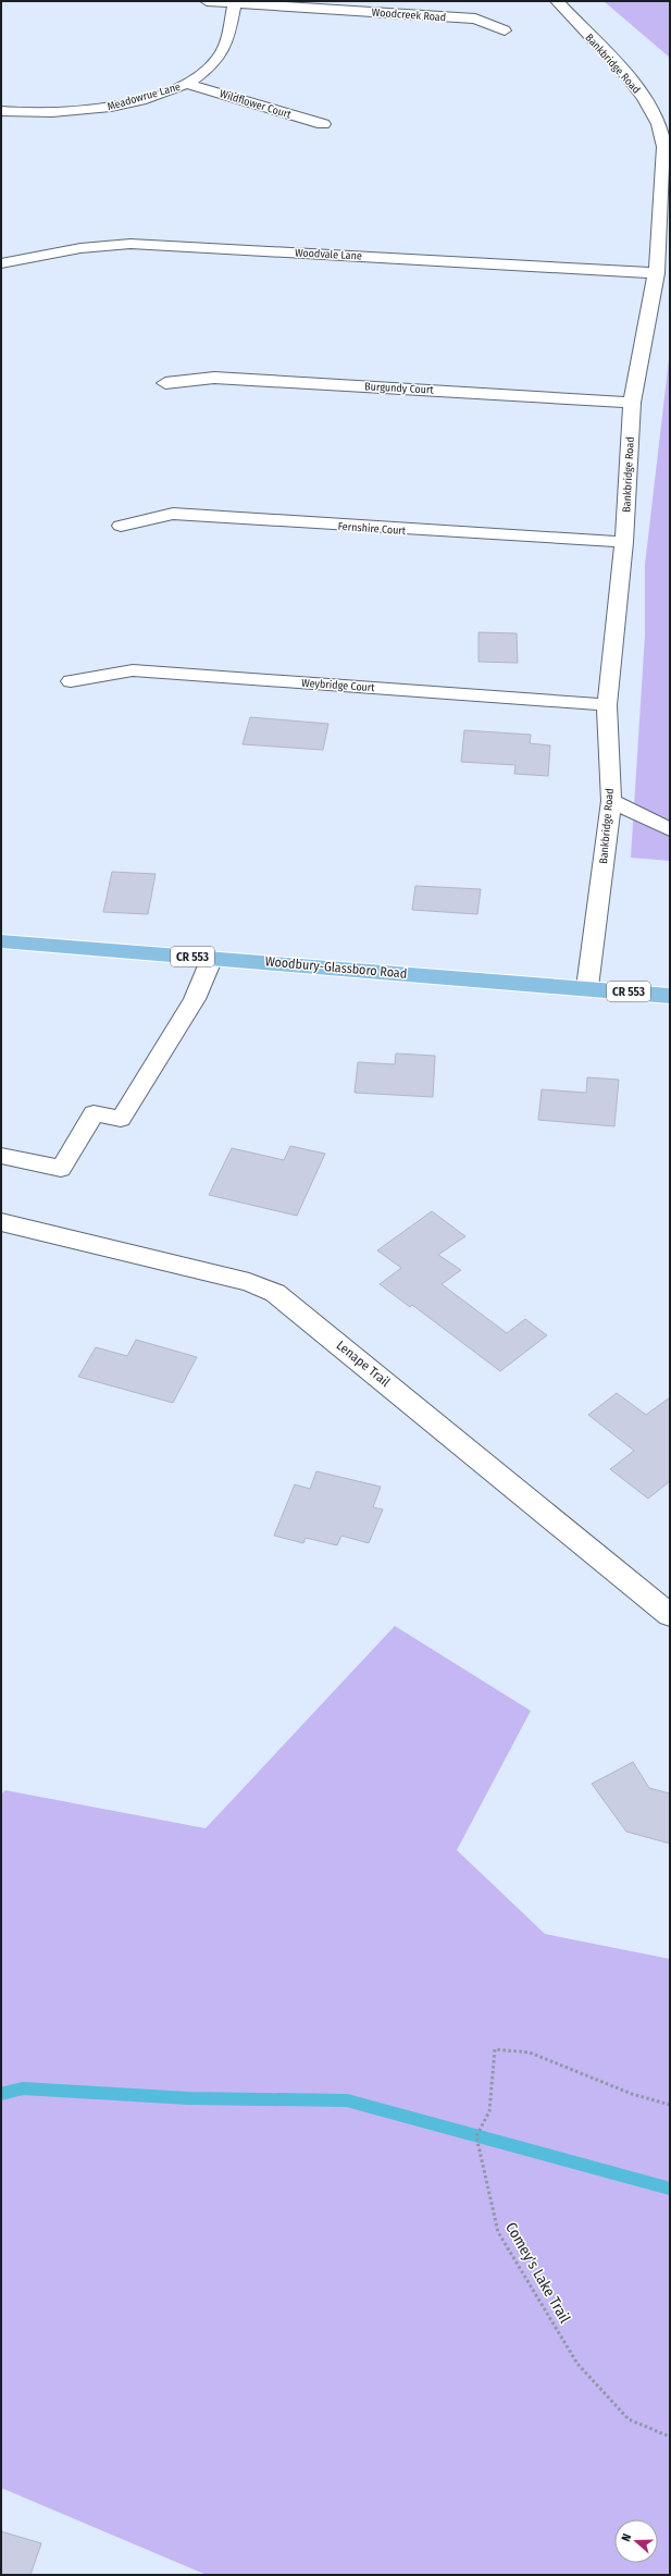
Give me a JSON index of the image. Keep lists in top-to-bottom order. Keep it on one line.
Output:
{"streets":{"main road":["CR 553","Woodbury-Glassboro Road"],"street":["Woodcreek Road","Bankbridge Road","Meadowrue Lane","Wildflower Court","Woodvale Lane","Burgundy Court","Fernshire Court","Weybridge Court","Lenape Trail"],"path":["Comey's Lake Trail"]},"crossings":[["Woodcreek Road","Meadowrue Lane"],["Bankbridge Road","Woodvale Lane"],["Bankbridge Road","Burgundy Court"],["Bankbridge Road","Fernshire Court"],["Bankbridge Road","Weybridge Court"],["Bankbridge Road","Woodbury-Glassboro Road"],["Meadowrue Lane","Wildflower Court"]],"north":"left"}
